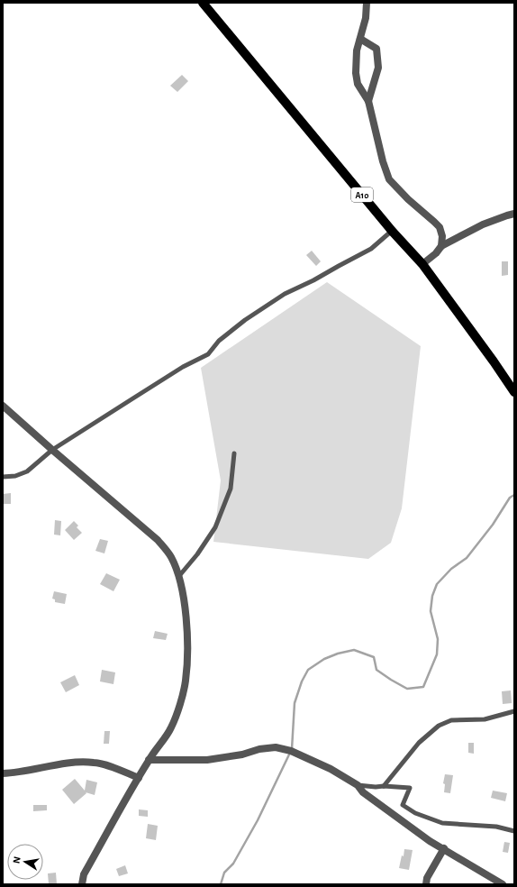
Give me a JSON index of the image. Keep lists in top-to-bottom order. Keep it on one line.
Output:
{"streets":{"main road":["A10"]},"north":"left"}
